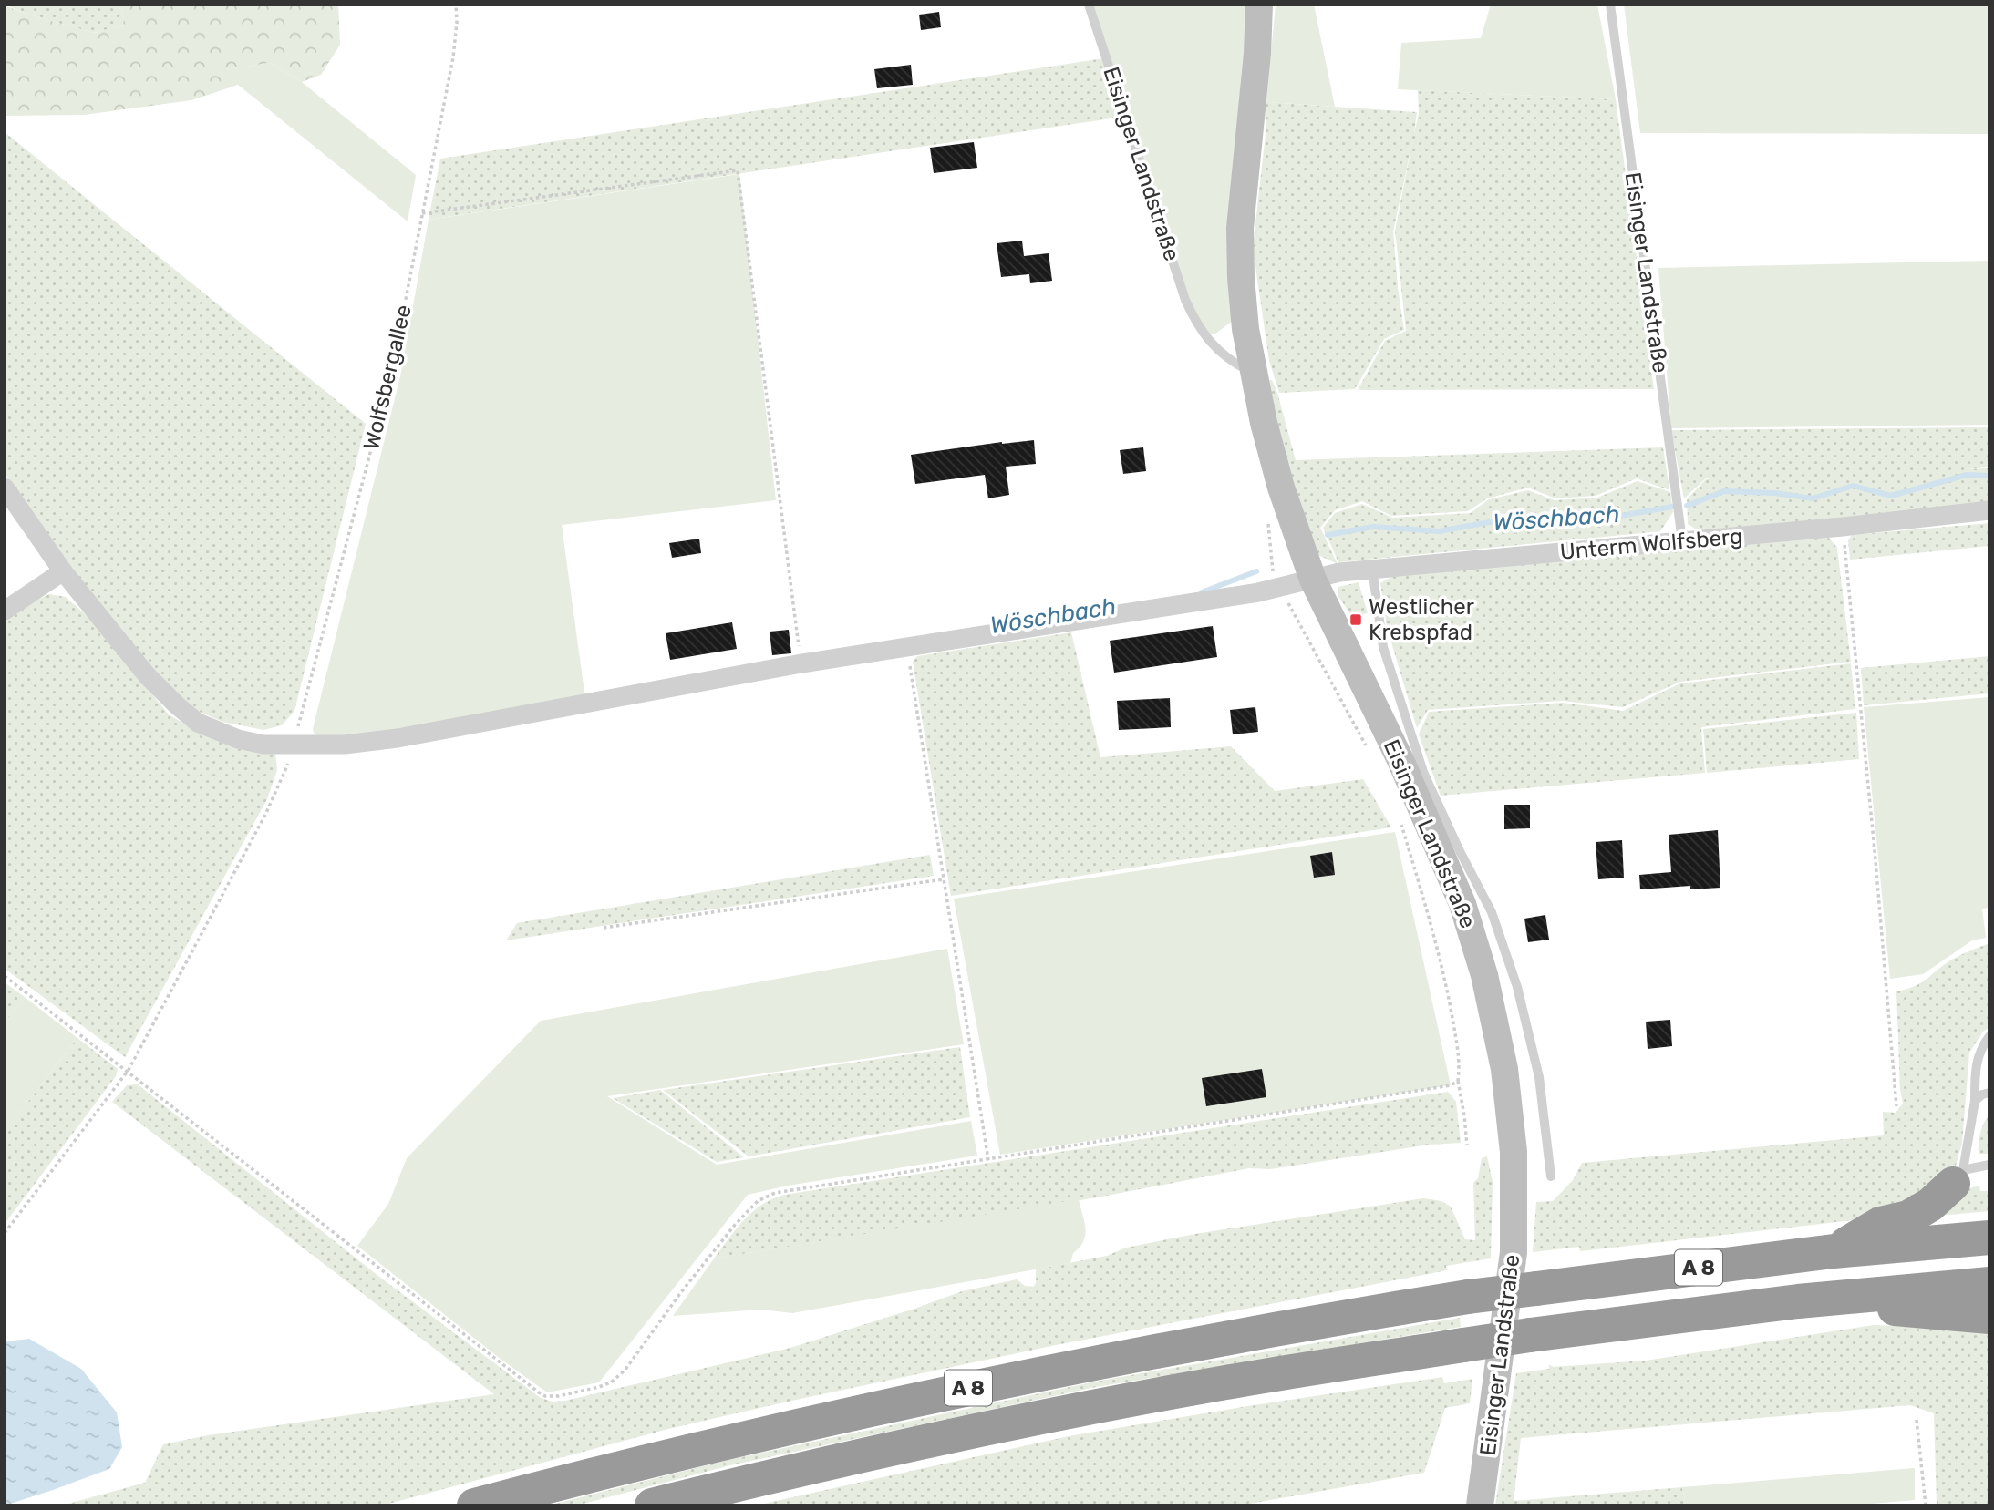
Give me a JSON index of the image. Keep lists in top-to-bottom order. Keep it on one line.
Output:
{"streets":{"highway":["A 8"],"main road":["Eisinger Landstraße"],"street":["Unterm Wolfsberg"],"path":["Wolfsbergallee"]},"crossings":[["Eisinger Landstraße","Unterm Wolfsberg"],["Wolfsbergallee","Unterm Wolfsberg"]],"water":["Wöschbach"],"places":{"transit":["Westlicher Krebspfad"]}}
